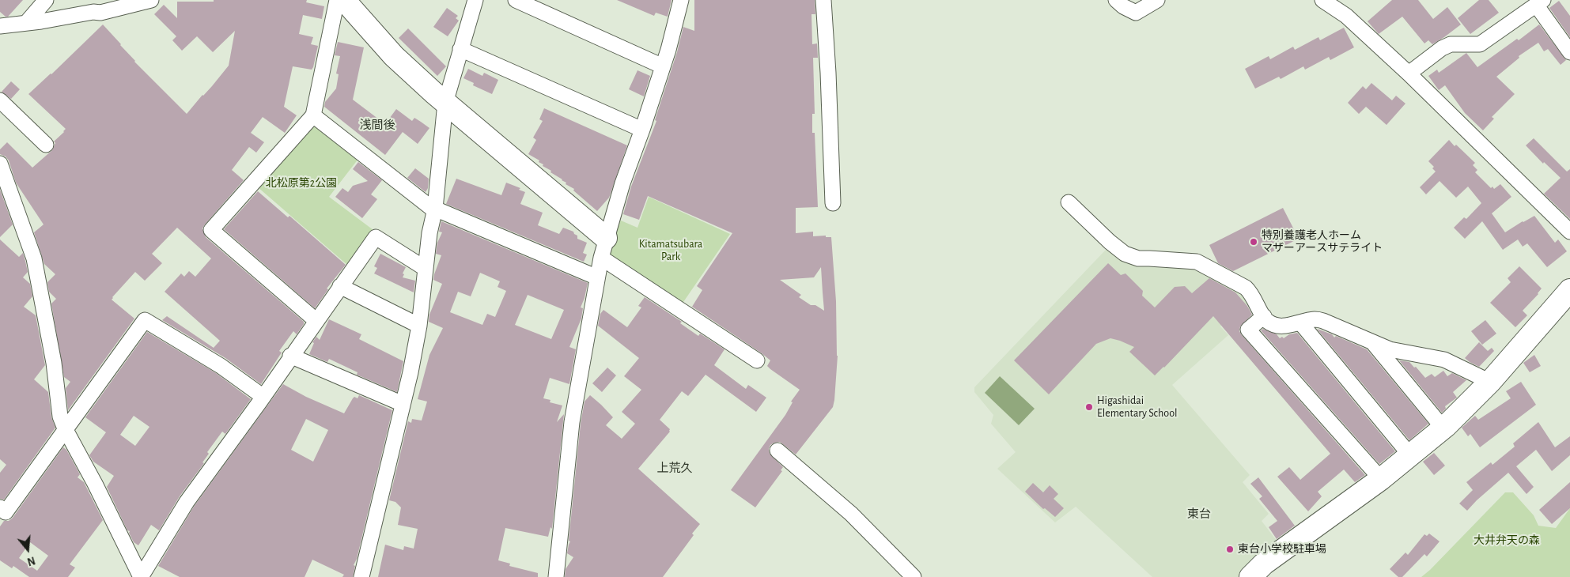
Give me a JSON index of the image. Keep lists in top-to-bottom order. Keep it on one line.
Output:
{"districts":["浅間後","上荒久","東台"],"parks":["北松原第2公園","Kitamatsubara Park","大井弁天の森"],"places":["特別養護老人ホーム マザーアースサテライト","Higashidai Elementary School","東台小学校駐車場"],"north":"bottom"}
